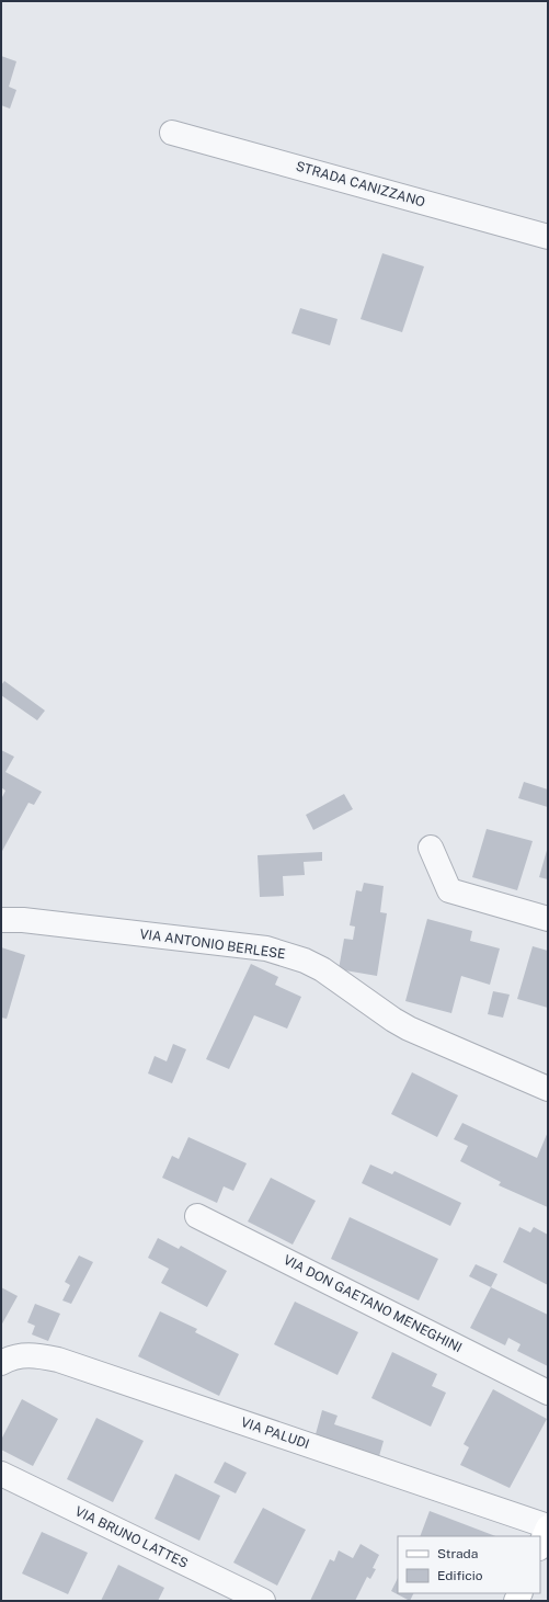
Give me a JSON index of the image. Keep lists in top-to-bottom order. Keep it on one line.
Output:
{"streets":{"street":["STRADA CANIZZANO","VIA ANTONIO BERLESE","VIA DON GAETANO MENEGHINI","VIA PALUDI","VIA BRUNO LATTES"]},"legend":["Strada","Edificio"]}
